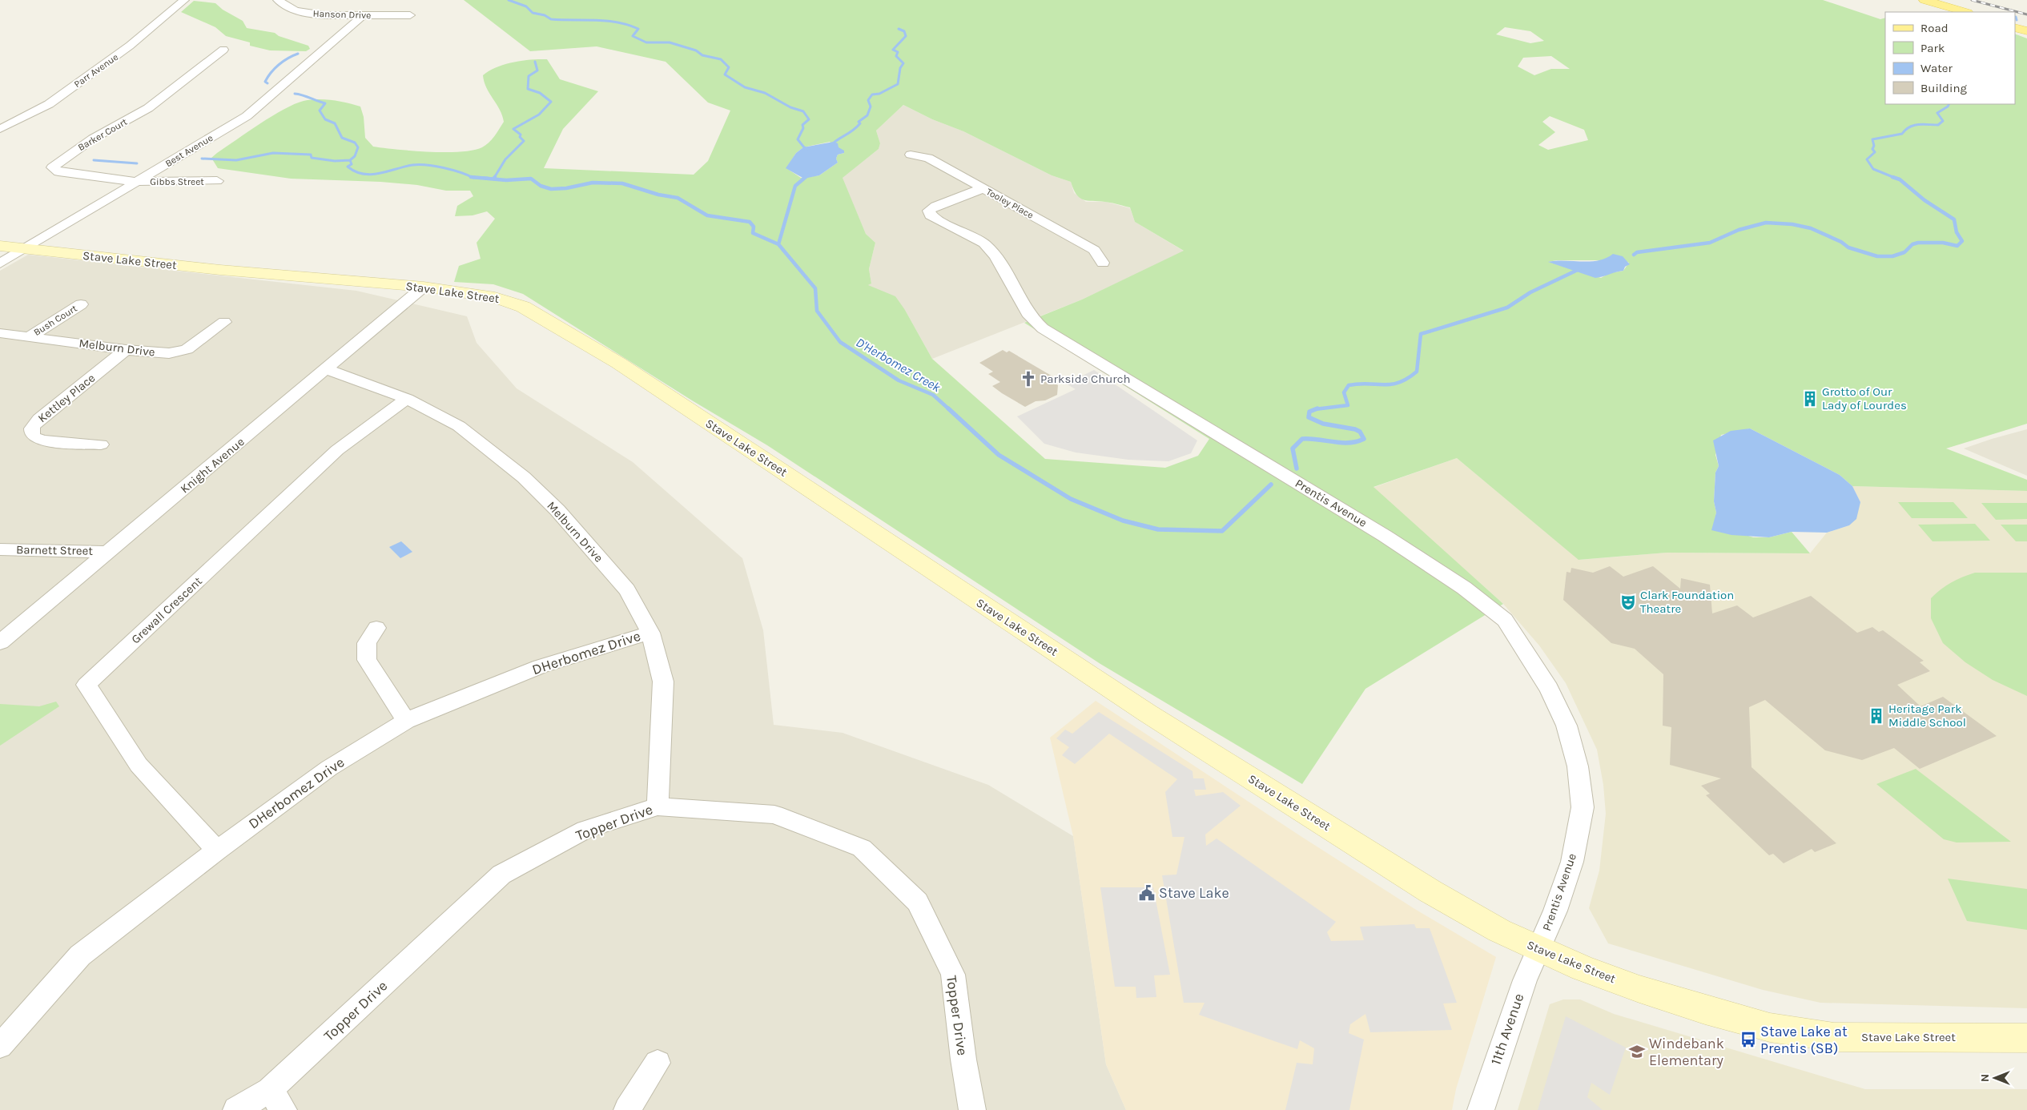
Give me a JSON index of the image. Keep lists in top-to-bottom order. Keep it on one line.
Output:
{"streets":{"main road":["Stave Lake Street"],"street":["Hanson Drive","Parr Avenue","Barker Court","Best Avenue","Gibbs Street","Tooley Place","Bush Court","Melburn Drive","Kettley Place","Knight Avenue","Prentis Avenue","Barnett Street","Grewall Crescent","DHerbomez Drive","Topper Drive","11th Avenue"]},"crossings":[["Hanson Drive","Best Avenue"],["Barker Court","Best Avenue"],["Barker Court","Gibbs Street"],["Best Avenue","Gibbs Street"],["Best Avenue","Stave Lake Street"],["Tooley Place","Prentis Avenue"],["Stave Lake Street","Knight Avenue"],["Stave Lake Street","Prentis Avenue"],["Stave Lake Street","11th Avenue"],["Bush Court","Melburn Drive"],["Melburn Drive","Kettley Place"],["Melburn Drive","Knight Avenue"],["Melburn Drive","Grewall Crescent"],["Melburn Drive","DHerbomez Drive"],["Melburn Drive","Topper Drive"],["Knight Avenue","Barnett Street"],["Prentis Avenue","11th Avenue"],["Grewall Crescent","DHerbomez Drive"]],"water":["D'Herbomez Creek"],"places":{"church":["Parkside Church"],"building":["Grotto of Our Lady of Lourdes","Heritage Park Middle School"],"theatre":["Clark Foundation Theatre"],"public building":["Stave Lake"],"bus stop":["Stave Lake at Prentis (SB)"],"school or university":["Windebank Elementary"]},"legend":["Road","Park","Water","Building"],"north":"left"}
